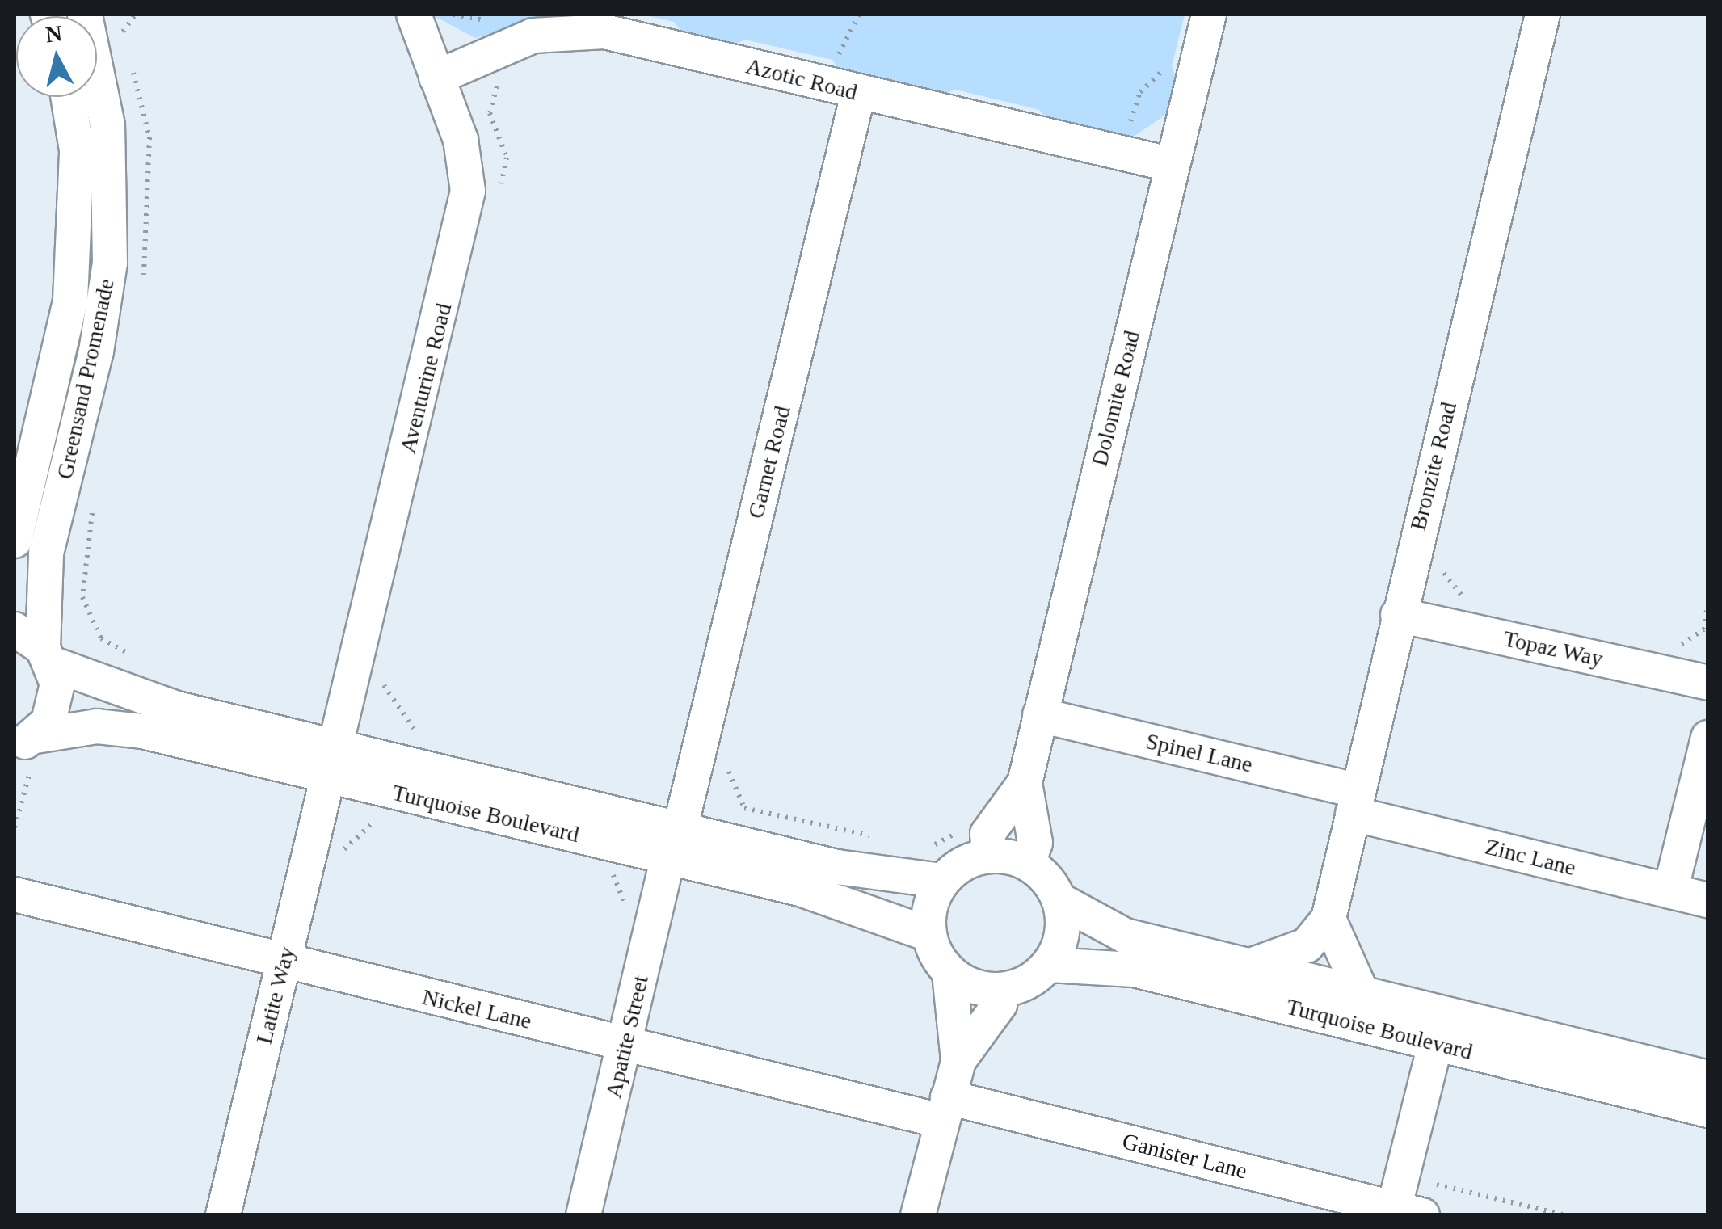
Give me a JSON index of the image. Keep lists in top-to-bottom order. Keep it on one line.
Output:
{"streets":{"street":["Azotic Road","Aventurine Road","Greensand Promenade","Dolomite Road","Garnet Road","Bronzite Road","Topaz Way","Spinel Lane","Turquoise Boulevard","Zinc Lane","Latite Way","Nickel Lane","Apatite Street","Ganister Lane"]},"crossings":[["Azotic Road","Aventurine Road"],["Azotic Road","Dolomite Road"],["Azotic Road","Garnet Road"],["Aventurine Road","Turquoise Boulevard"],["Aventurine Road","Latite Way"],["Greensand Promenade","Turquoise Boulevard"],["Dolomite Road","Spinel Lane"],["Dolomite Road","Turquoise Boulevard"],["Garnet Road","Turquoise Boulevard"],["Garnet Road","Apatite Street"],["Bronzite Road","Topaz Way"],["Bronzite Road","Spinel Lane"],["Bronzite Road","Zinc Lane"],["Spinel Lane","Zinc Lane"],["Turquoise Boulevard","Latite Way"],["Turquoise Boulevard","Apatite Street"],["Latite Way","Nickel Lane"],["Nickel Lane","Apatite Street"],["Nickel Lane","Ganister Lane"]],"north":"top"}
